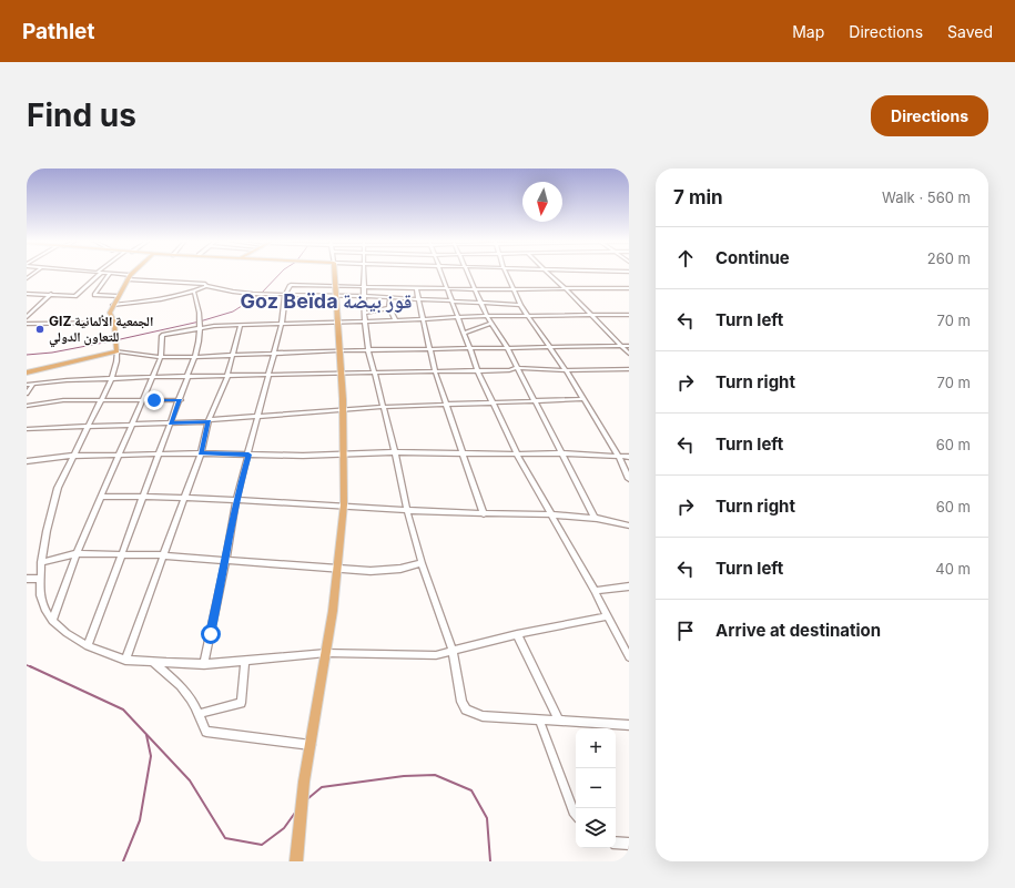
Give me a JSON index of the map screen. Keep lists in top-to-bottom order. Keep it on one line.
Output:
{"districts":["Goz Beïda قوز بيضة"],"places":["GIZ الجمعية الألمانية للتعاون الدولي"],"north":"bottom","page":{"header":"Pathlet","nav":["Map","Directions","Saved"],"buttons":"Directions","title":"Find us","heading":["7 min","Walk · 560 m"],"list":[["Continue","260 m"],["Turn left","70 m"],["Turn right","70 m"],["Turn left","60 m"],["Turn right","60 m"],["Turn left","40 m"],"Arrive at destination"],"map_buttons":["+","−"]}}
